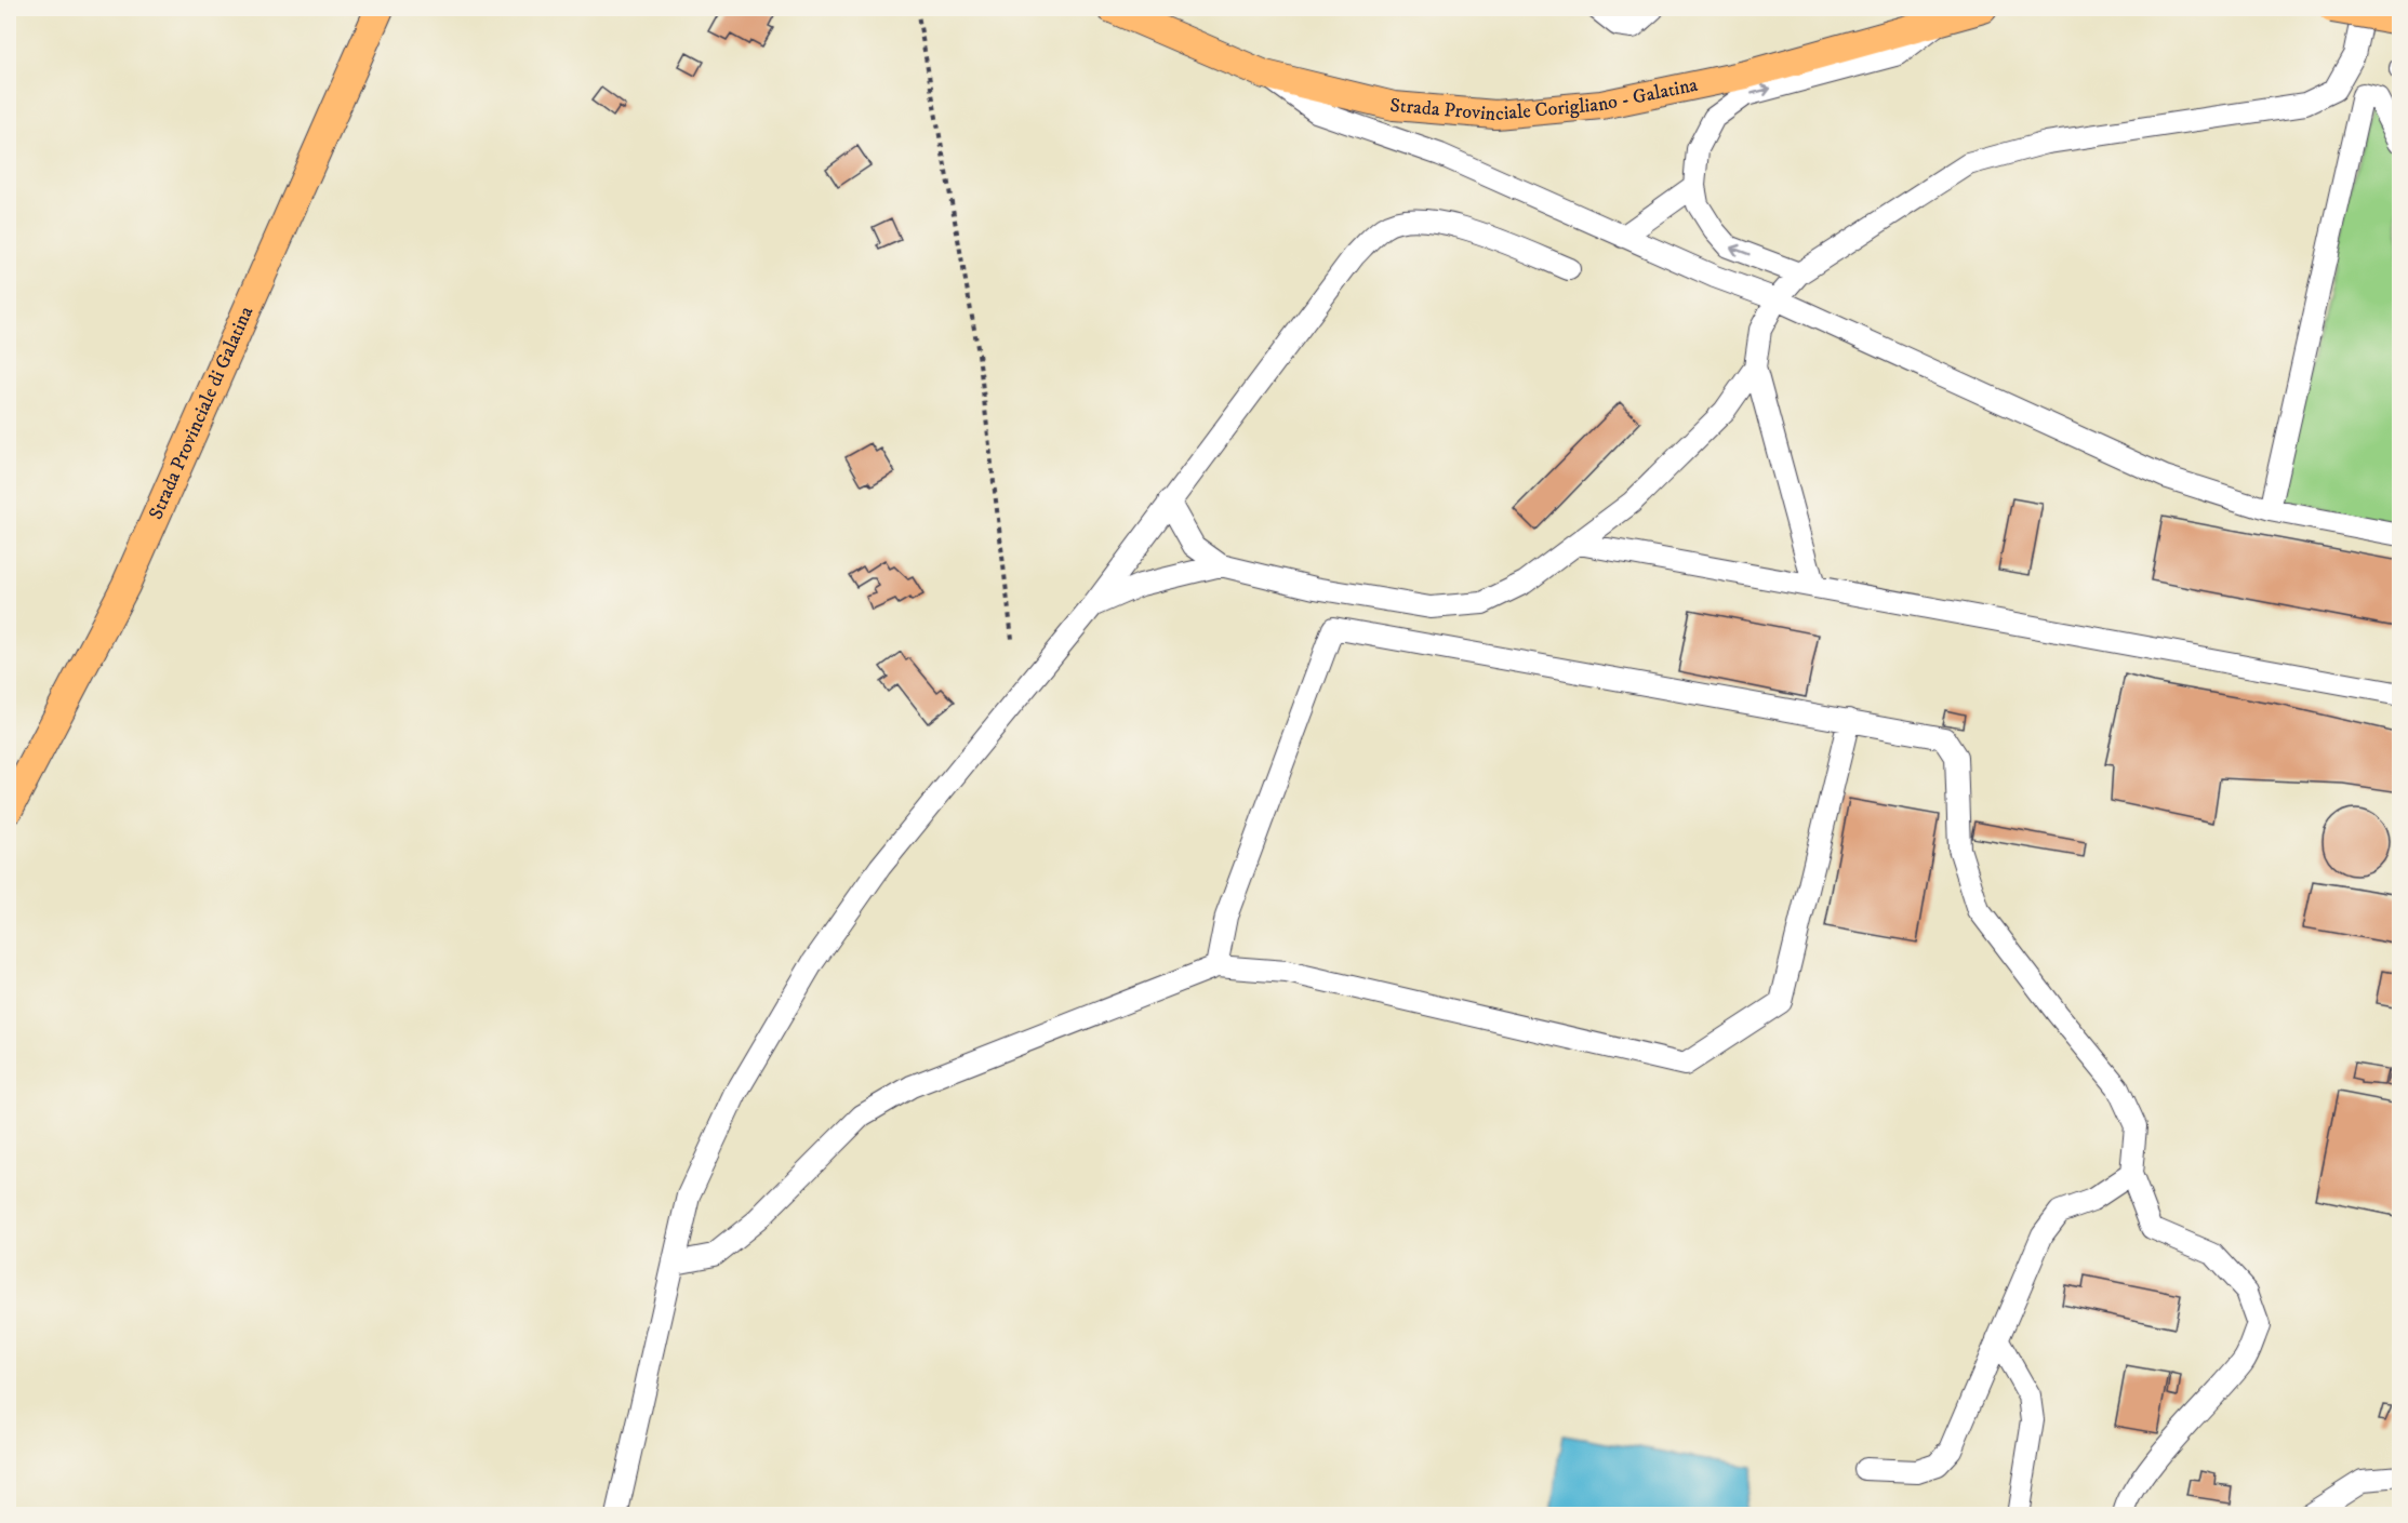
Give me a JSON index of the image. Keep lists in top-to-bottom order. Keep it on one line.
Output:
{"streets":{"main road":["Strada Provinciale Corigliano - Galatina","Strada Provinciale di Galatina"]}}
